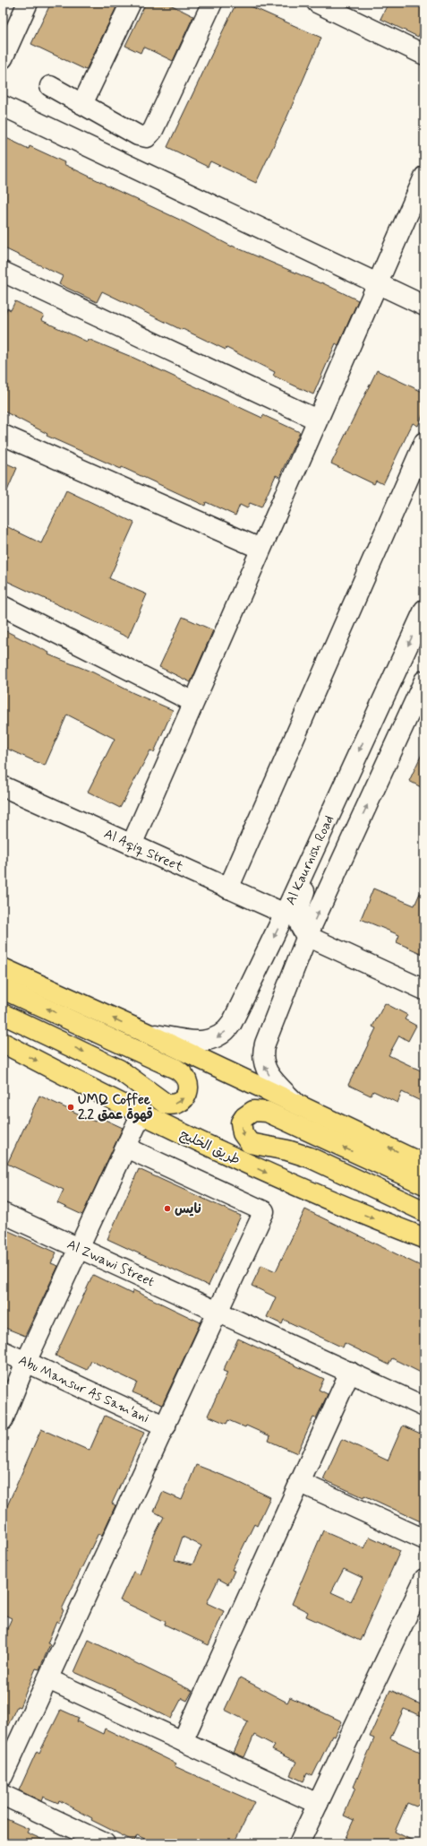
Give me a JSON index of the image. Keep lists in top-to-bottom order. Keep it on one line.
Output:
{"streets":{"main road":["طريق الخليج"],"street":["Al Aqiq Street","Al Kaurnish Road","Al Zwawi Street","Abu Mansur As Sam'ani"]},"crossings":[["Al Aqiq Street","Al Kaurnish Road"]],"places":["UMQ Coffee 2.2 قهوة عمق","نايس"]}
